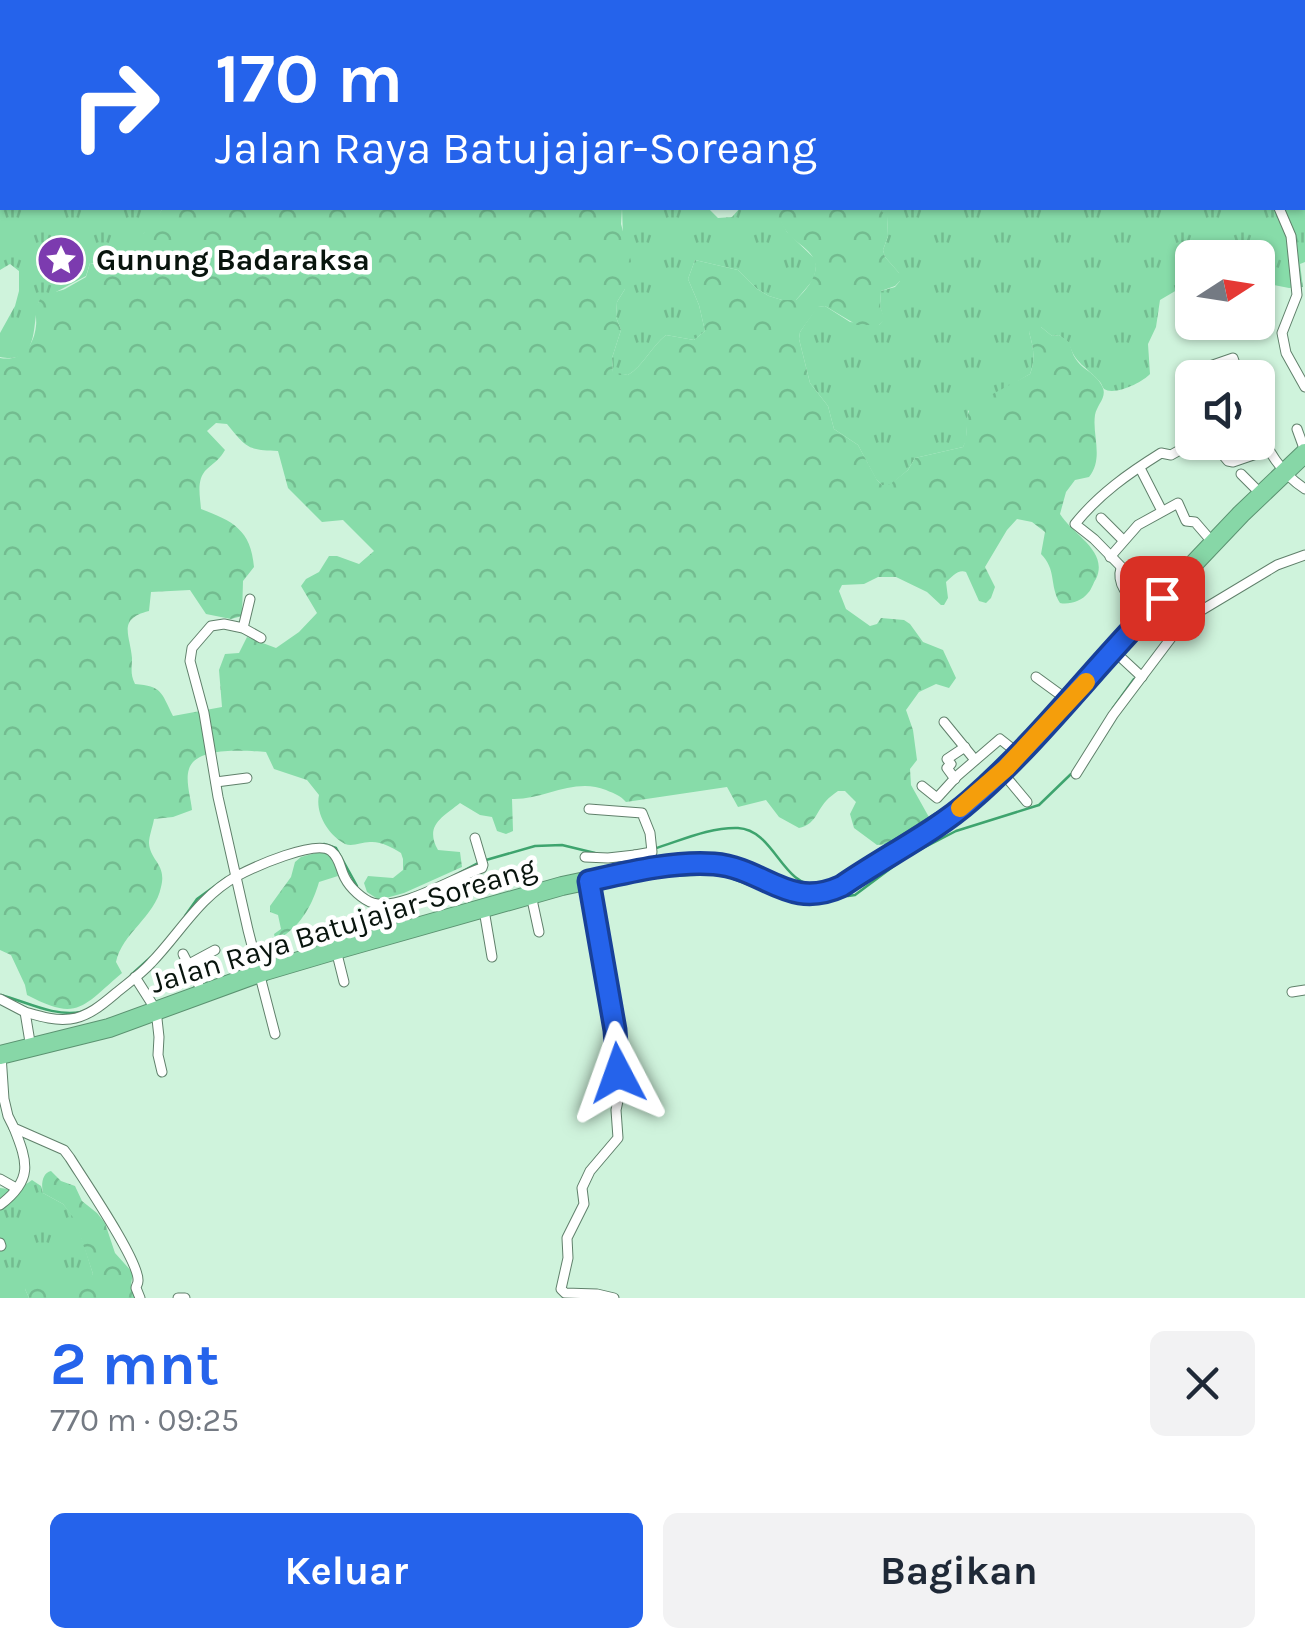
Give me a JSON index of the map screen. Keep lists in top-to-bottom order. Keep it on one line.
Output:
{"streets":{"highway":["Jalan Raya Batujajar-Soreang"]},"places":{"place":["Gunung Badaraksa"]},"north":"right","page":{"turn":["170 m","Jalan Raya Batujajar-Soreang"],"heading":["2 mnt","770 m · 09:25"],"buttons":["Keluar","Bagikan"]}}
